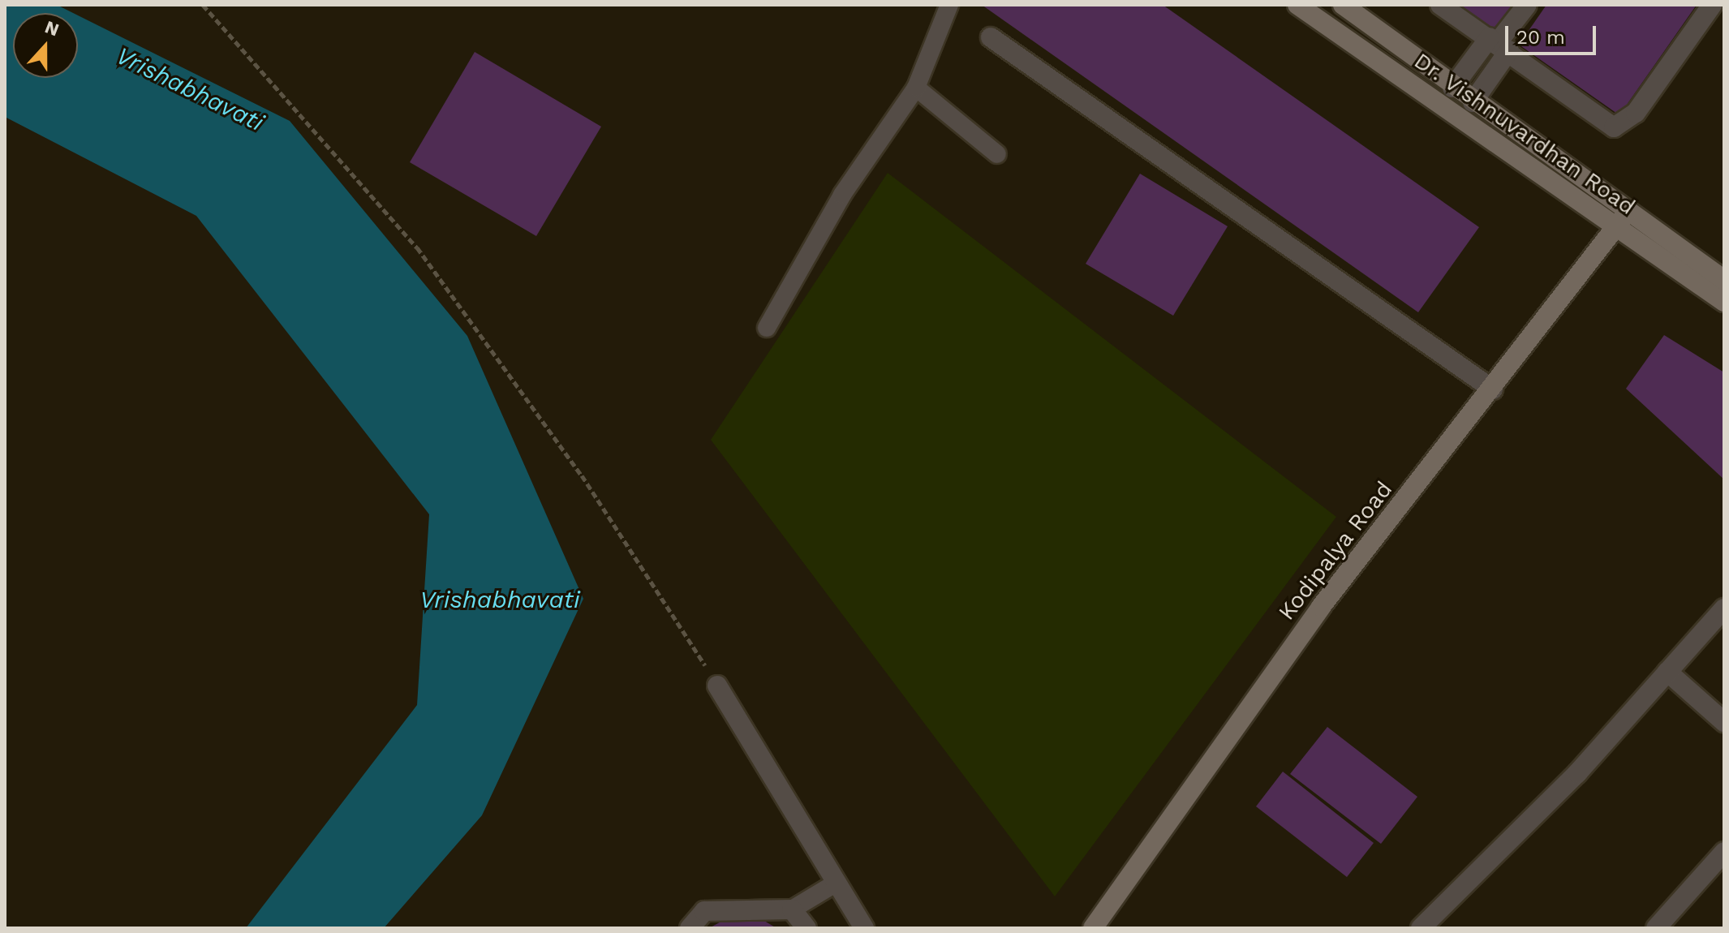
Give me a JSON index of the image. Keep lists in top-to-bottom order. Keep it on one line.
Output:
{"streets":{"main road":["Dr. Vishnuvardhan Road","Kodipalya Road"]},"crossings":[["Dr. Vishnuvardhan Road","Kodipalya Road"]],"water":["Vrishabhavati"],"scale_bar":"20 m","north":"top"}
